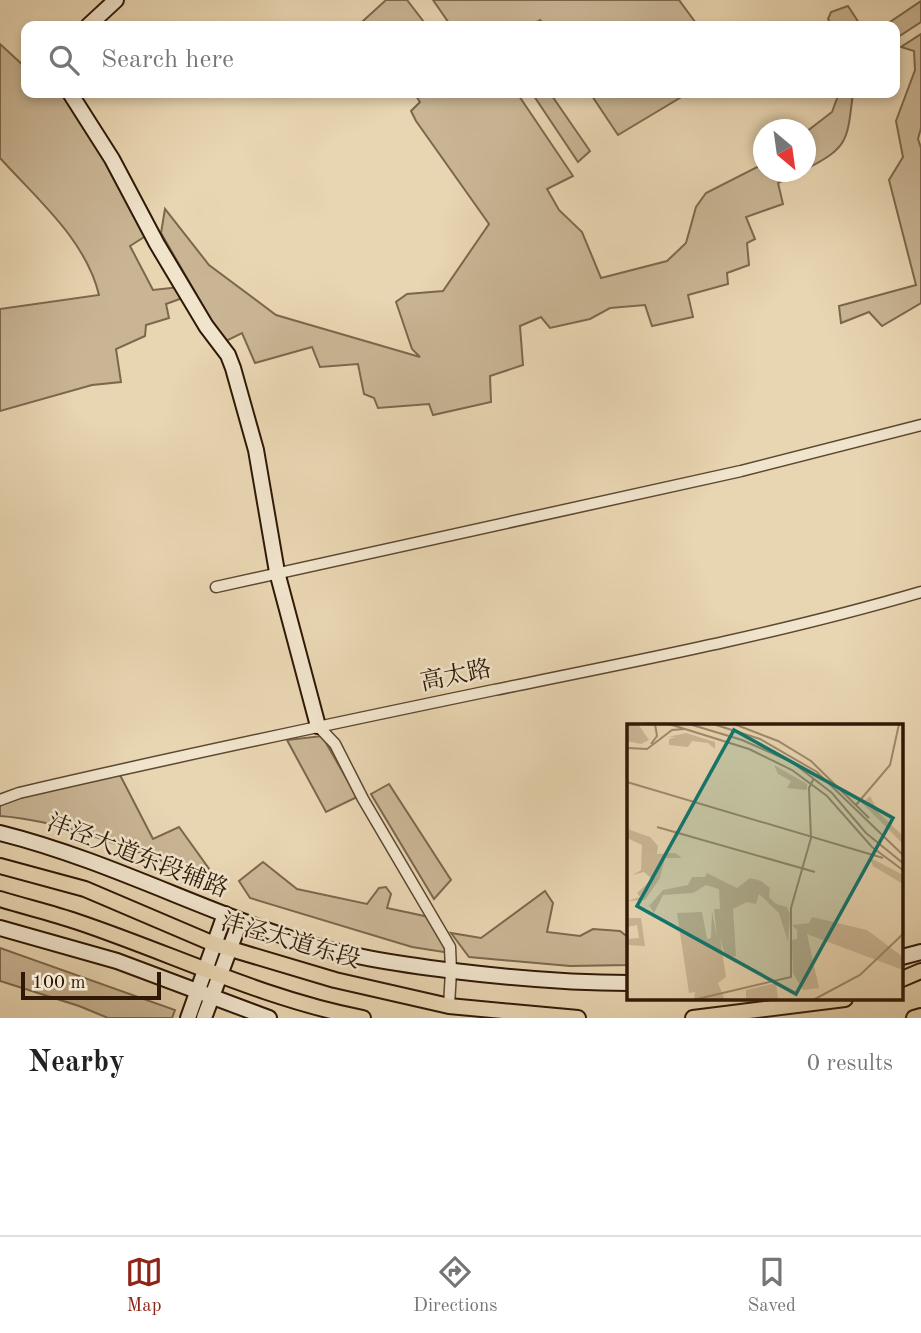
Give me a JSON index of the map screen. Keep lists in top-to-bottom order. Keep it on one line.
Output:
{"streets":{"main road":["沣泾大道东段"],"street":["高太路","沣泾大道东段辅路"]},"scale_bar":"100 m","north":"bottom right","page":{"search":"Search here","scale":"100 m","heading":["Nearby","0 results"],"nav":["Map","Directions","Saved"]}}
